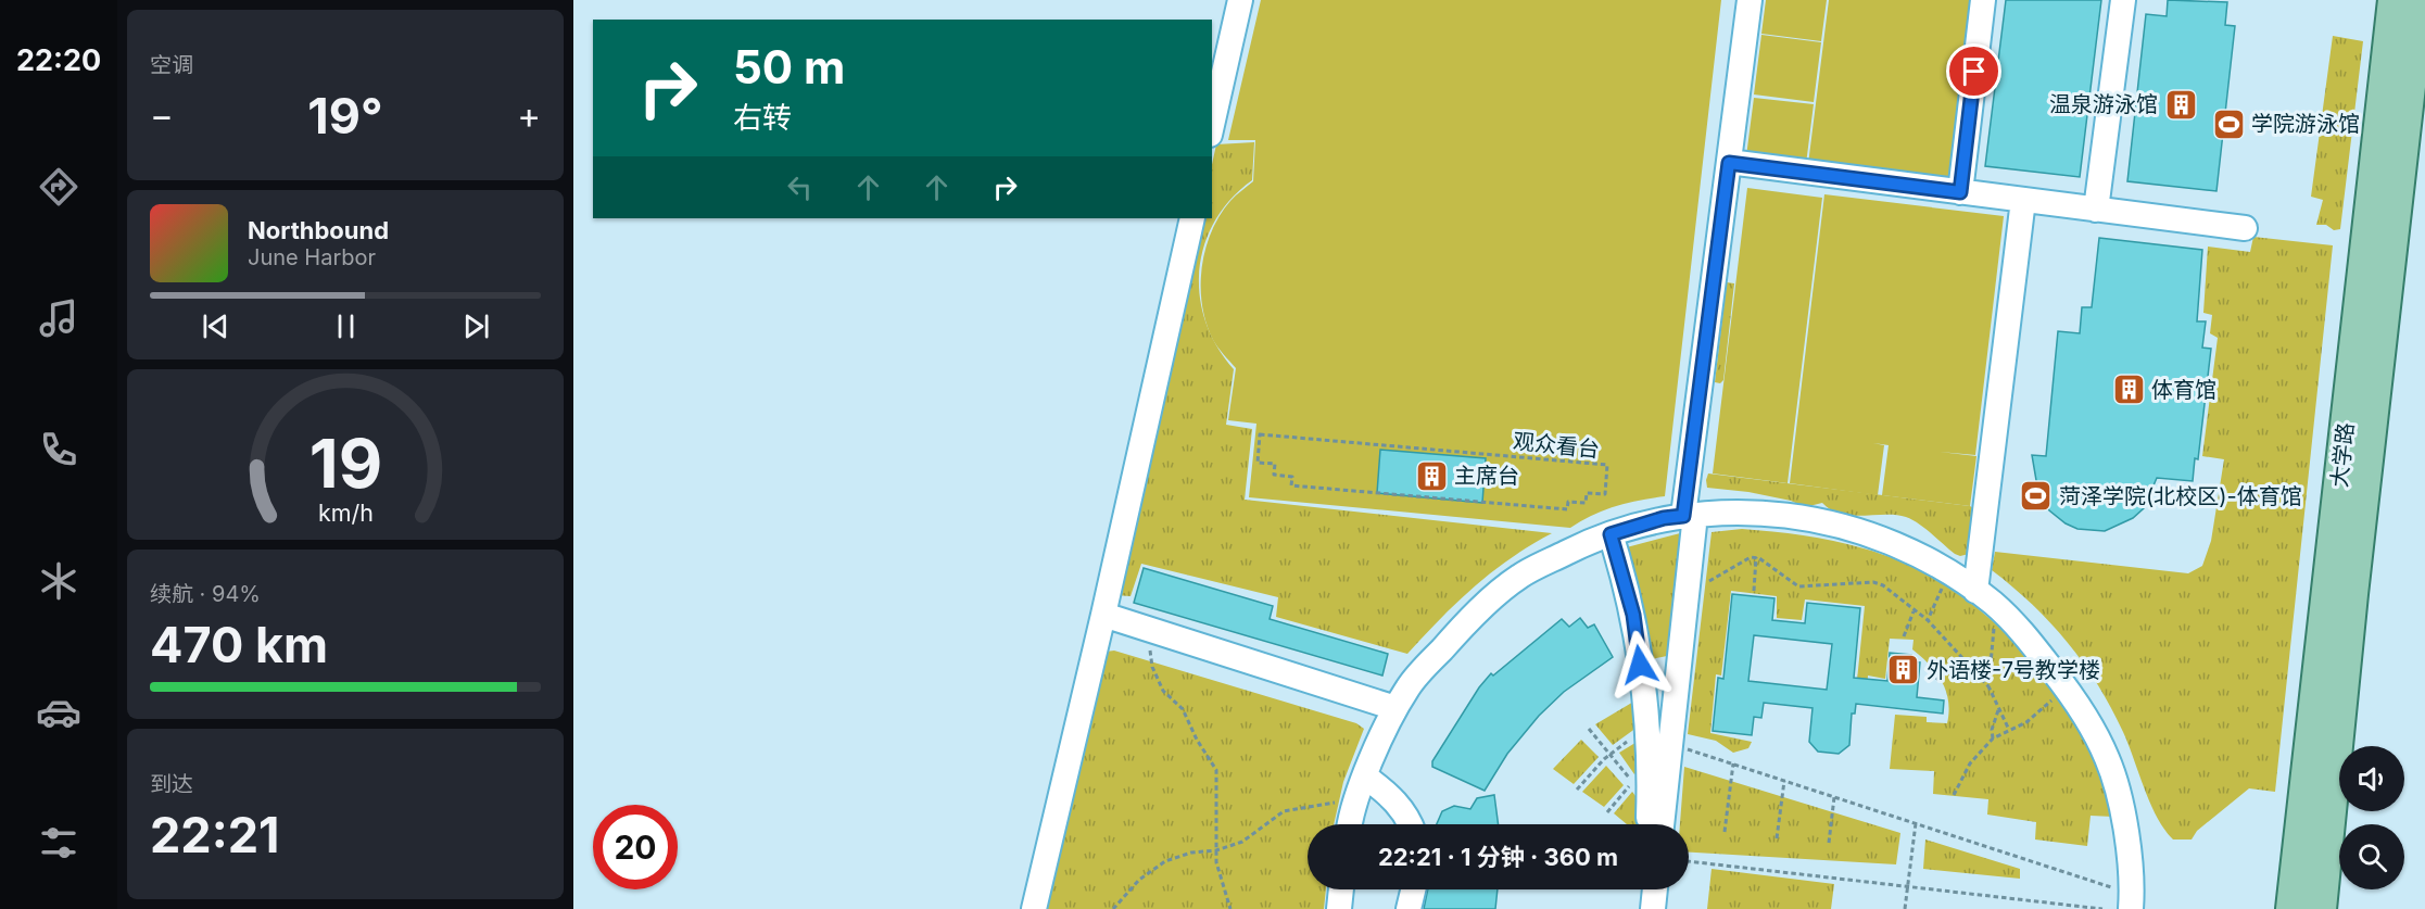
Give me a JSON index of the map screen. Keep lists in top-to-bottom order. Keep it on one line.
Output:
{"streets":{"main road":["大学路"],"path":["观众看台"]},"places":{"building":["温泉游泳馆","体育馆","主席台","外语楼-7号教学楼"],"sports":["学院游泳馆","菏泽学院(北校区)-体育馆"]},"page":{"tabs":"22:20","tile":["空调",["续航 · 94%","470 km"],["到达","22:21"]],"turn":["50 m","右转"],"heat":["−","19°","+"],"song":["Northbound","June Harbor"],"limit":"20","trip":"22:21 · 1 分钟 · 360 m","gauge":["19","km/h"]}}
